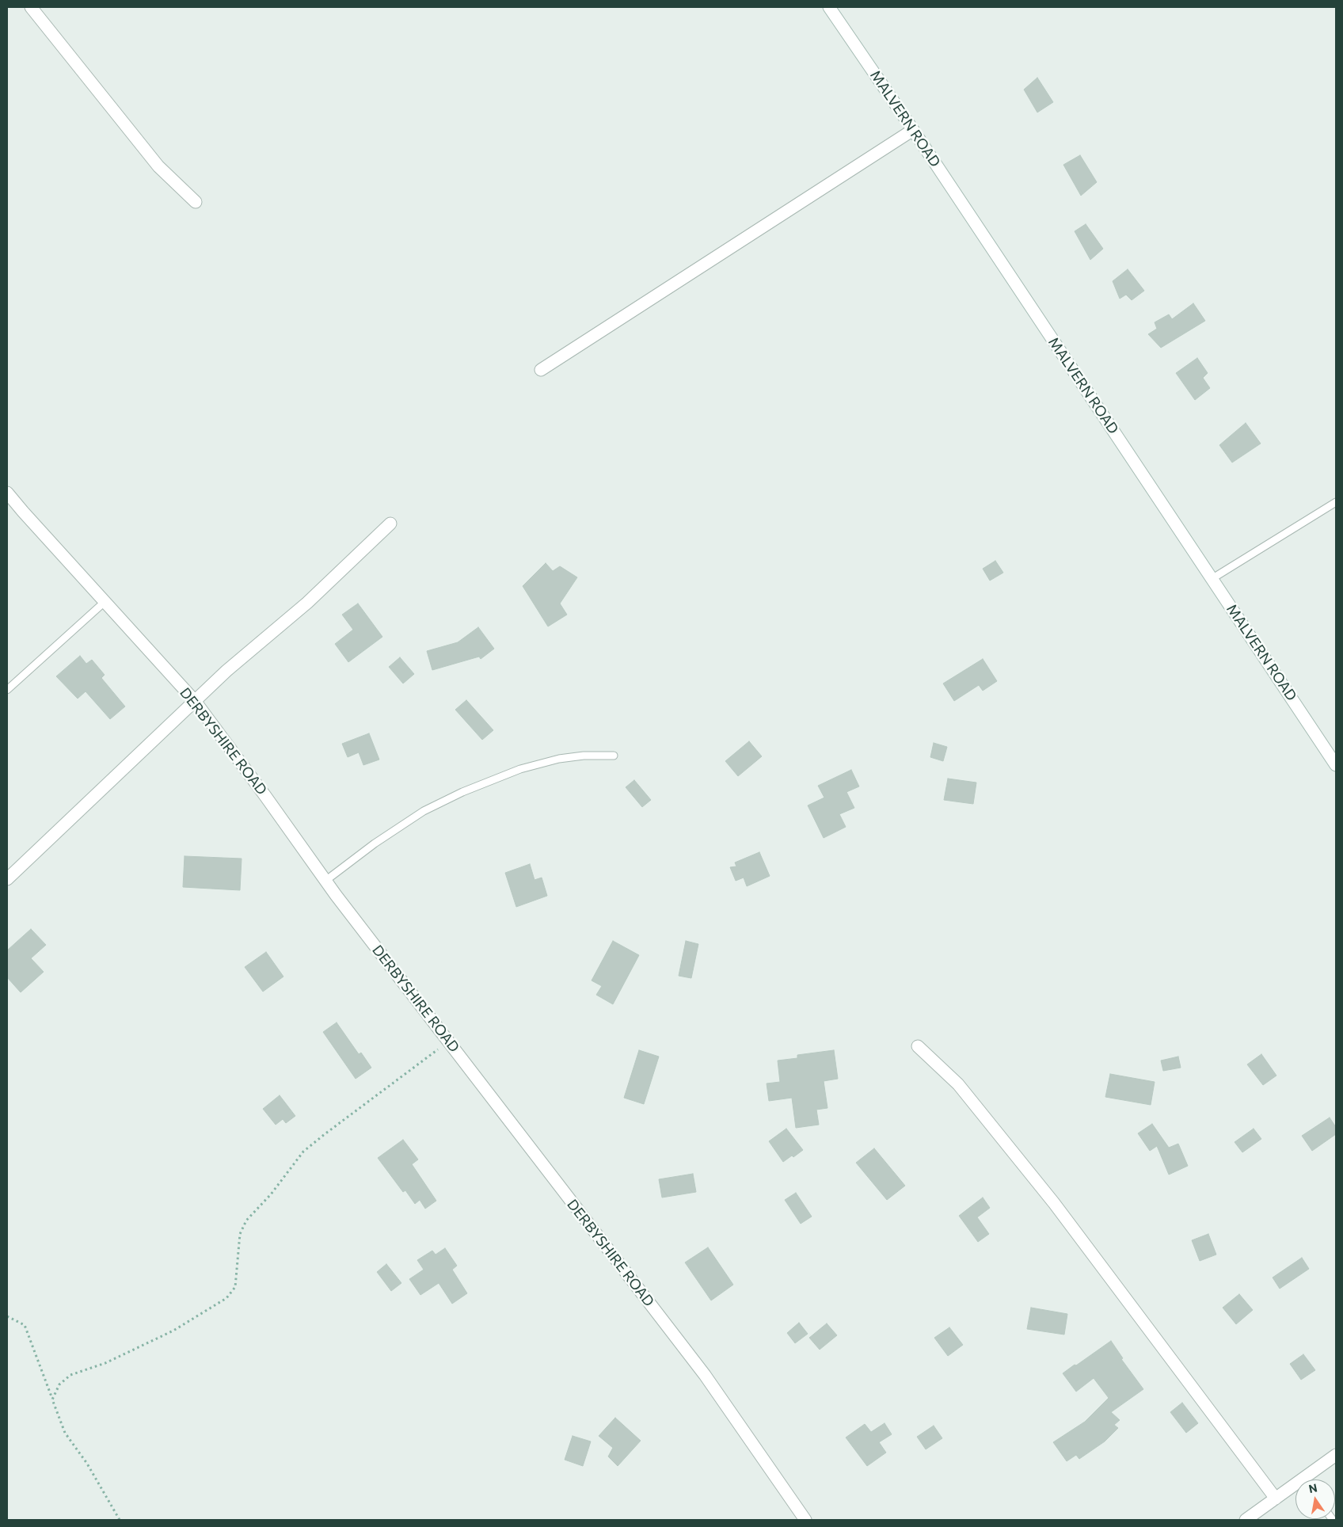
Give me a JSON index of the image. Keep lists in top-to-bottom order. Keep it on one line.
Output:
{"streets":{"street":["MALVERN ROAD","DERBYSHIRE ROAD"]},"north":"top"}
